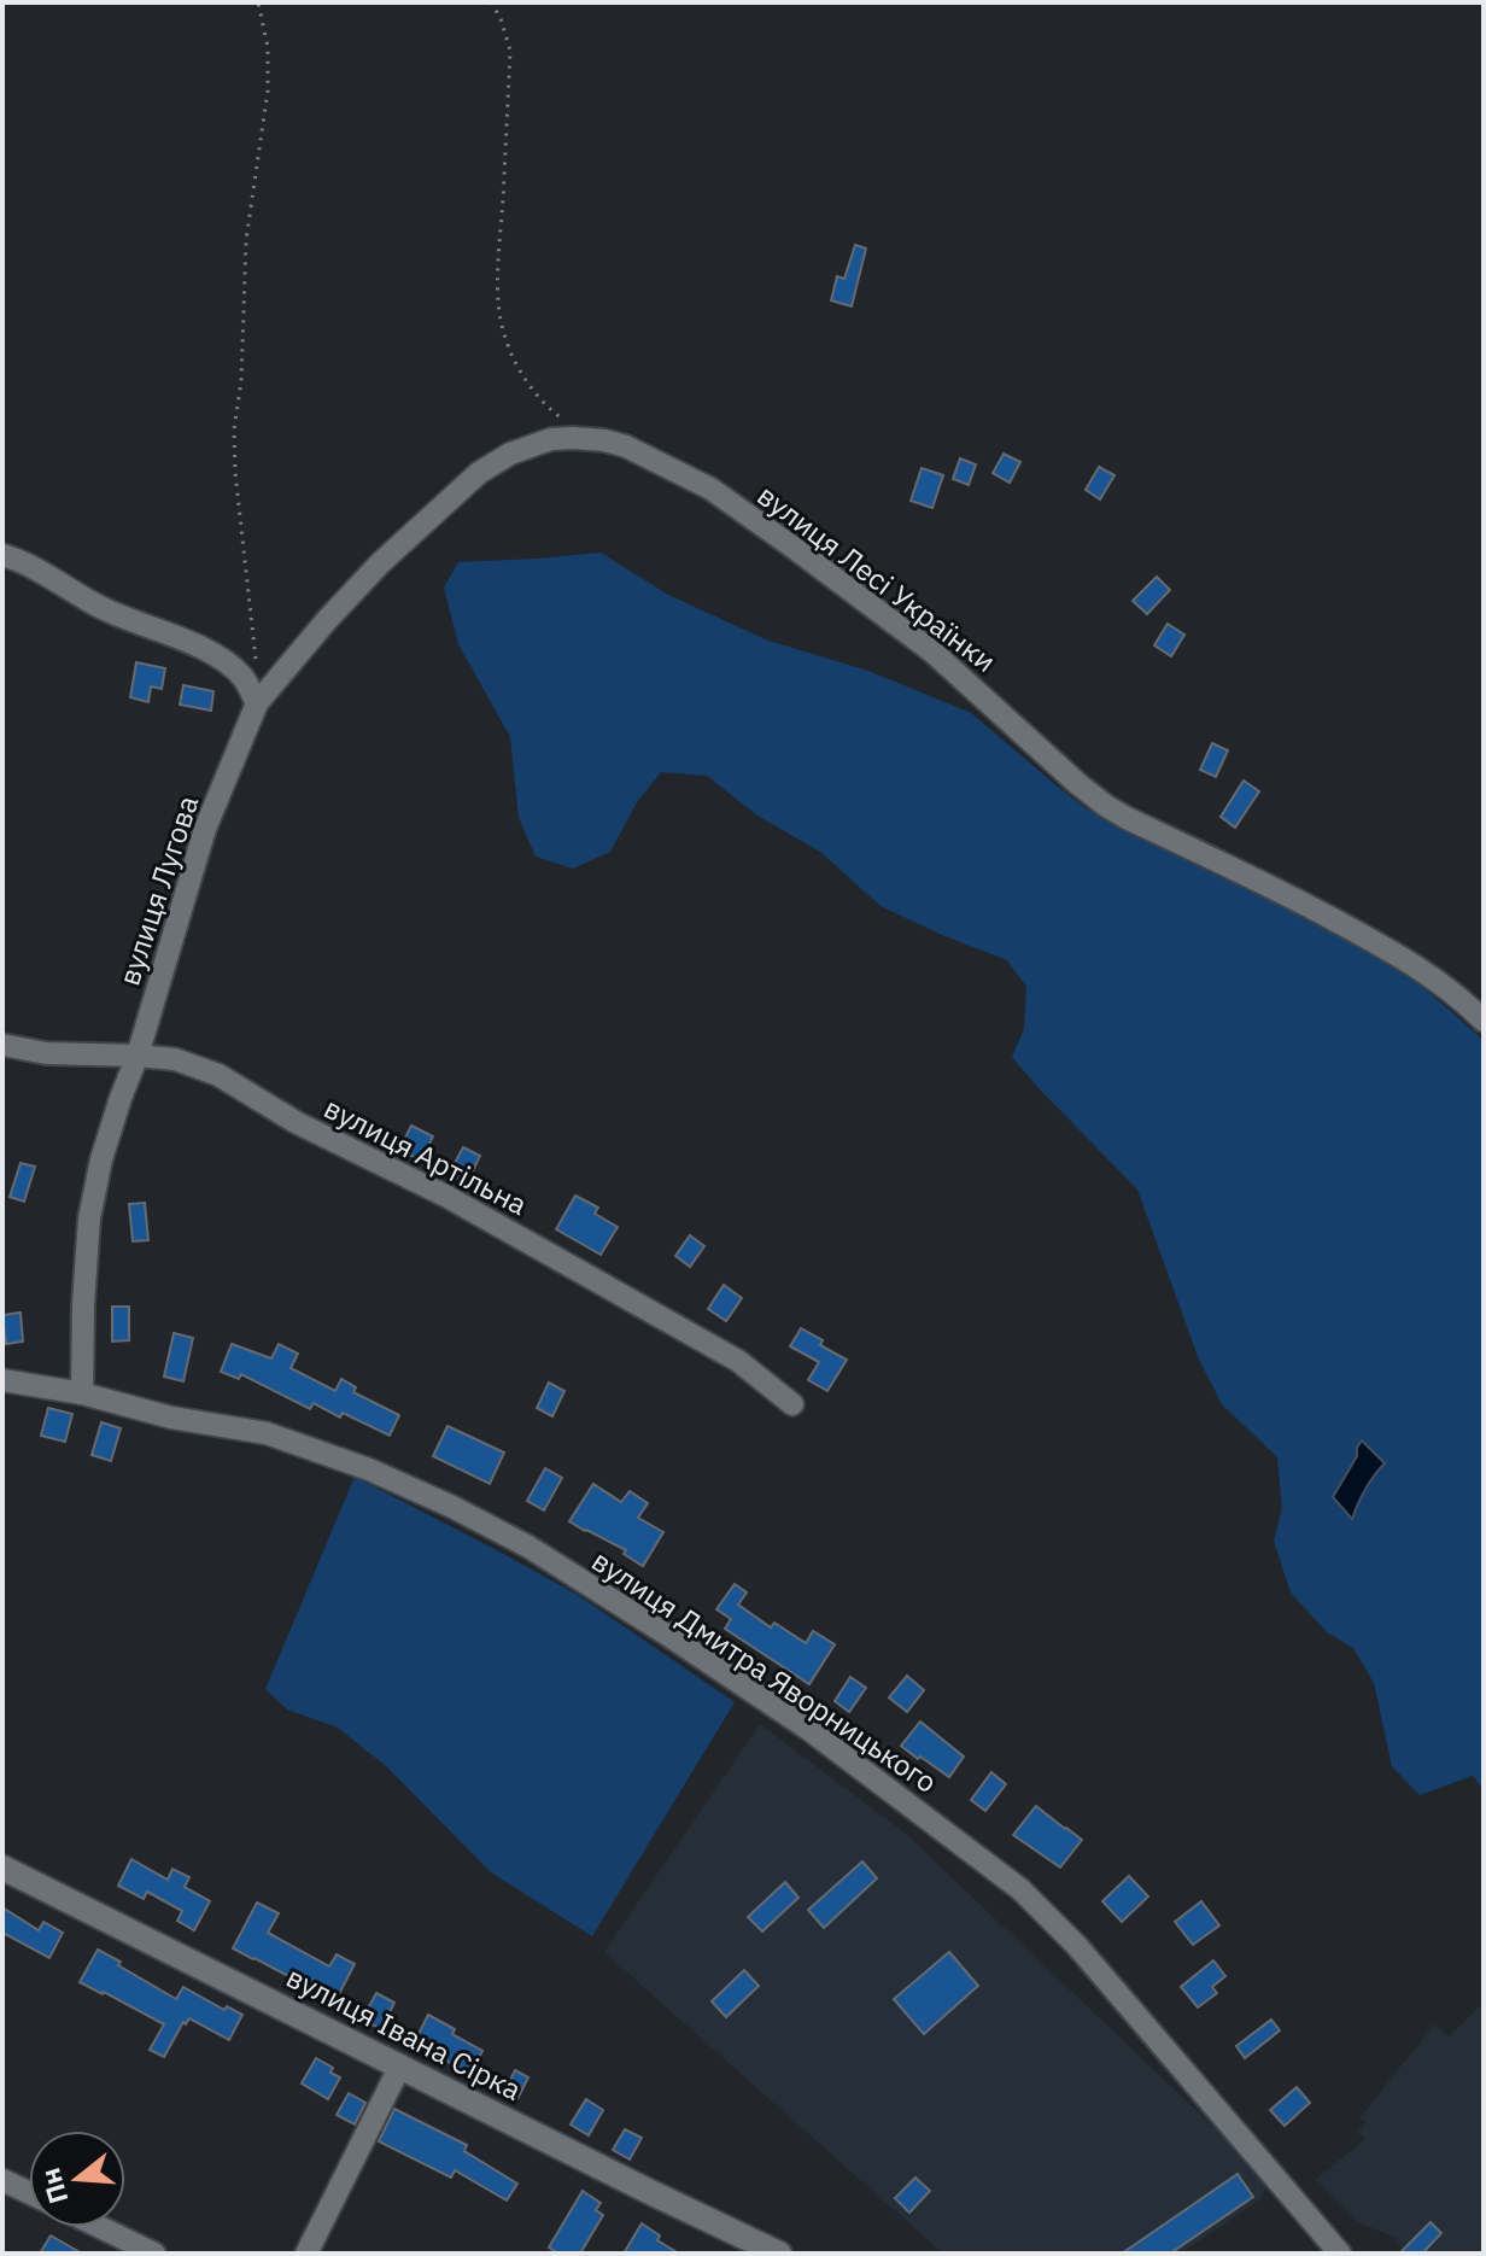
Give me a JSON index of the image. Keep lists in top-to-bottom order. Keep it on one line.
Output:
{"streets":{"street":["вулиця Лесі Українки","вулиця Лугова","вулиця Артільна","вулиця Дмитра Яворницького","вулиця Івана Сірка"]},"crossings":[["вулиця Лесі Українки","вулиця Лугова"],["вулиця Лугова","вулиця Артільна"],["вулиця Лугова","вулиця Дмитра Яворницького"]],"north":"left"}
